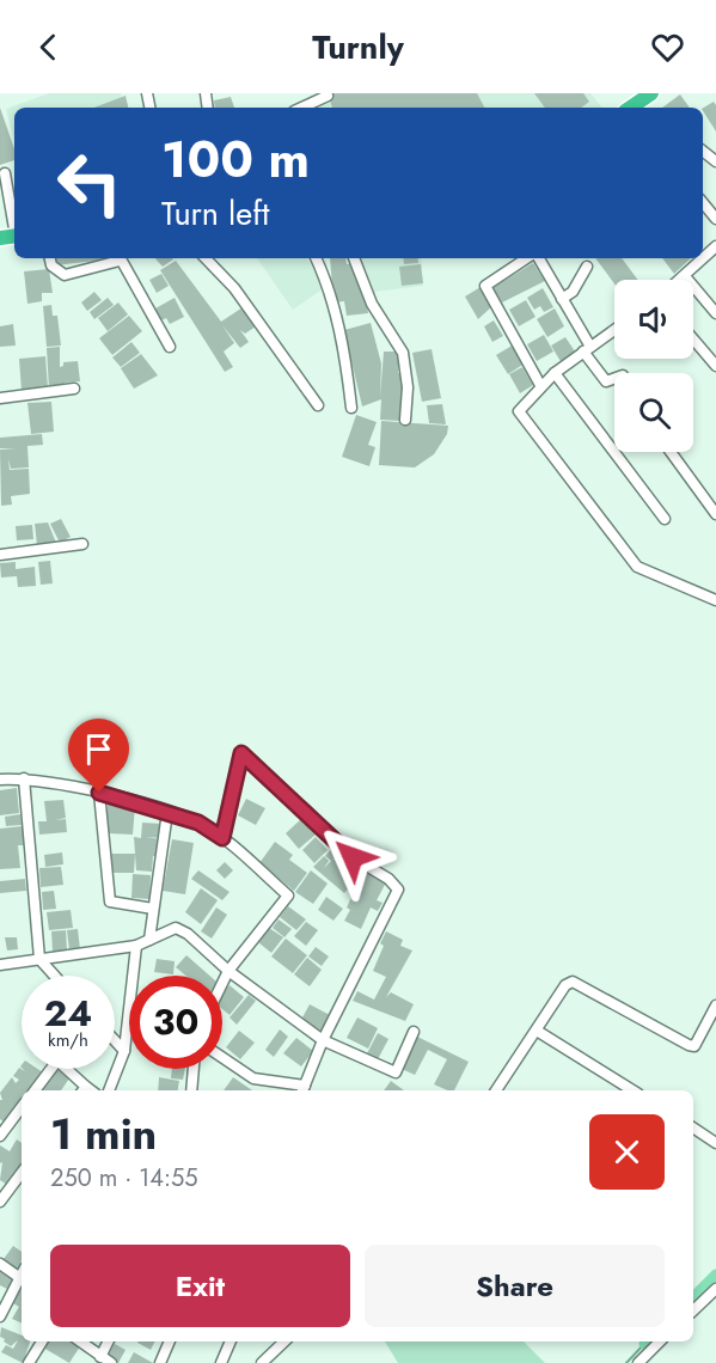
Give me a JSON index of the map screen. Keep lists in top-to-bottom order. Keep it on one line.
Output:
{"page":{"header":"Turnly","turn":["100 m","Turn left"],"speed":"24 km/h","limit":"30","heading":["1 min","250 m · 14:55"],"buttons":["Exit","Share"]}}
